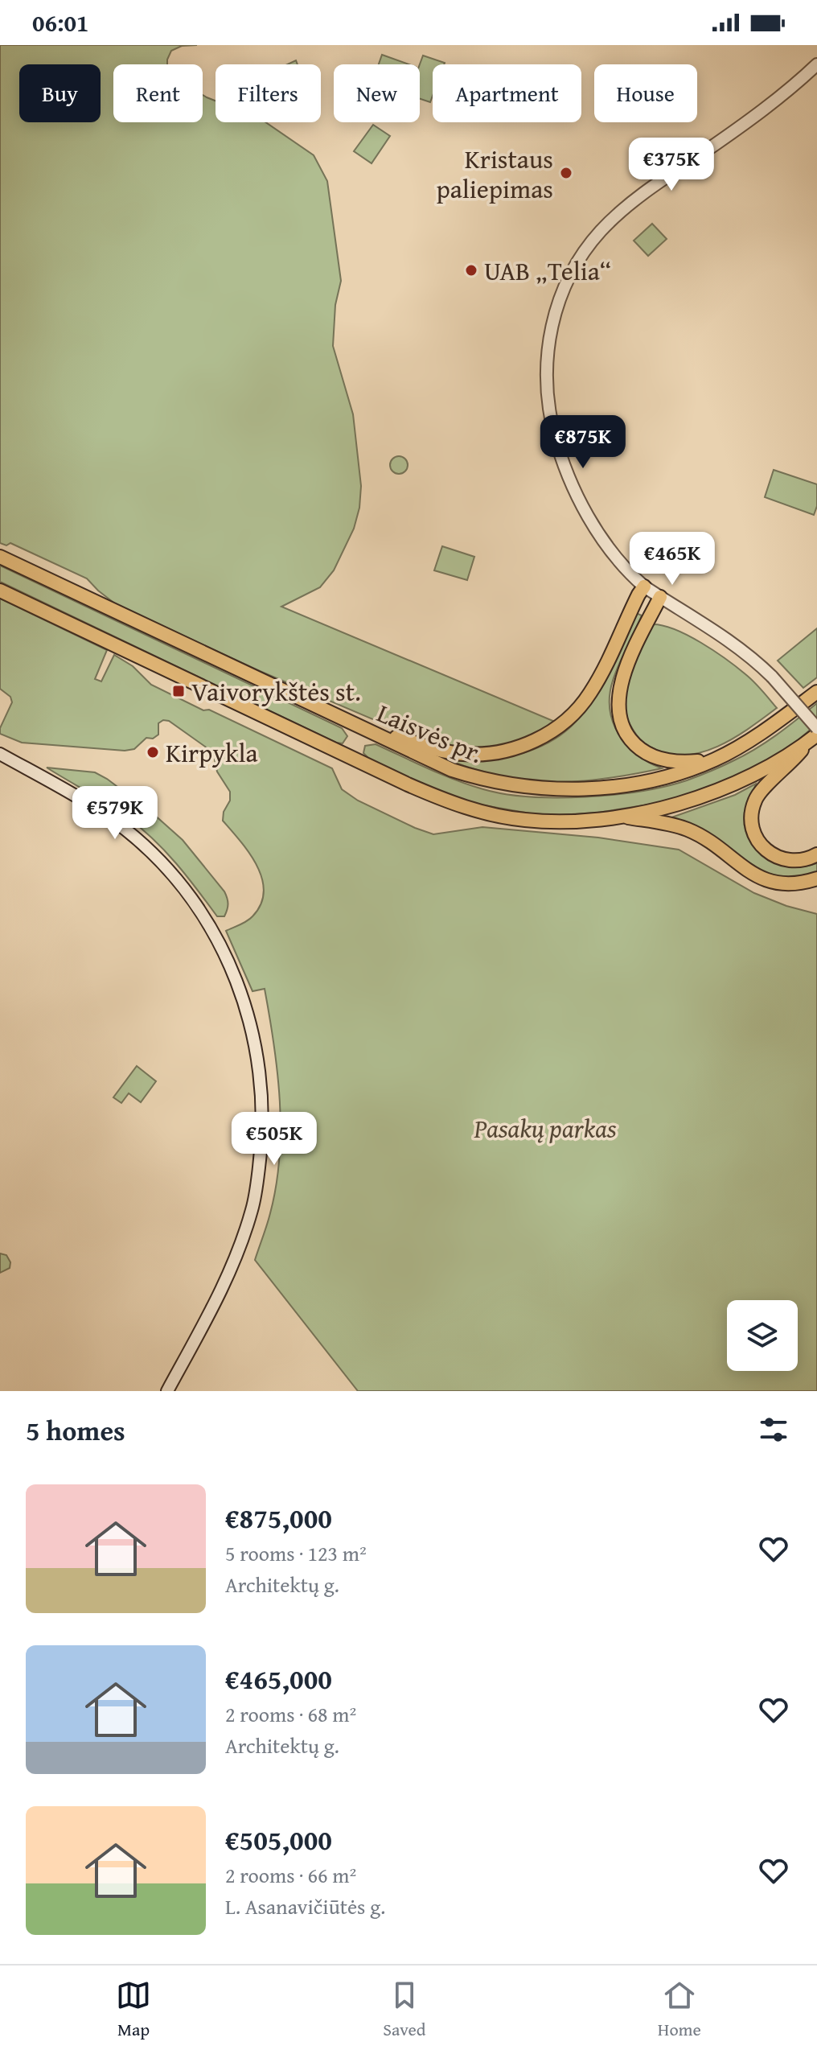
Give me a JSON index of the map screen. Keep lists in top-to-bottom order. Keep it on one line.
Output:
{"streets":{"main road":["Laisvės pr."]},"parks":["Pasakų parkas"],"places":{"other":["Kristaus paliepimas","UAB „Telia“","Kirpykla"],"transit":["Vaivorykštės st."]},"page":{"status":"06:01","chip":["Buy","Rent","Filters","New","Apartment","House"],"price":["€375K","€875K","€465K","€579K","€505K"],"heading":"5 homes","list":[{"name":"€875,000","note":"5 rooms · 123 m² · Architektų g."},{"name":"€465,000","note":"2 rooms · 68 m² · Architektų g."},{"name":"€505,000","note":"2 rooms · 66 m² · L. Asanavičiūtės g."}],"tabs":["Map","Saved","Home"]}}
